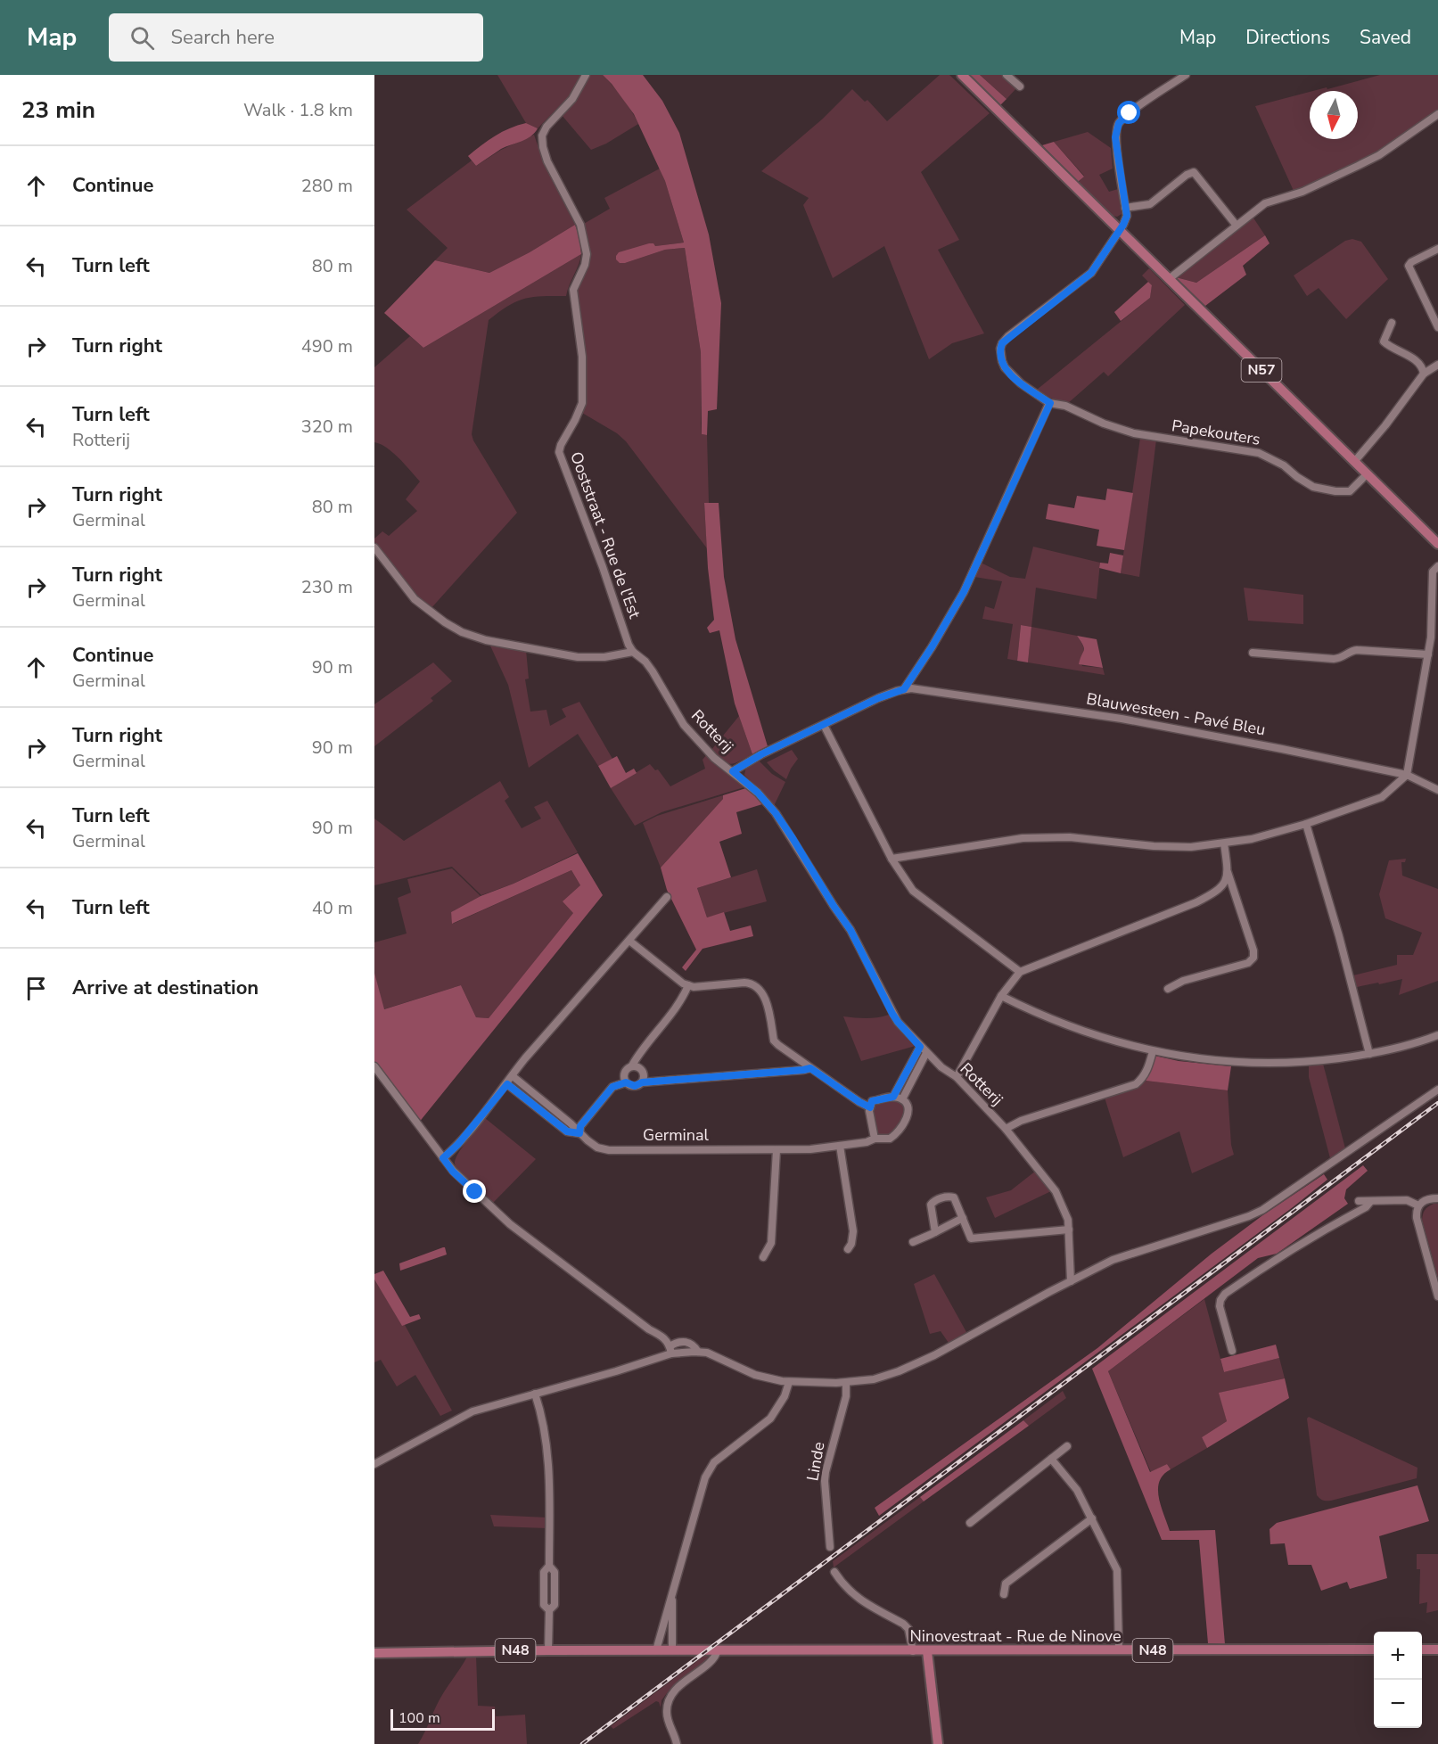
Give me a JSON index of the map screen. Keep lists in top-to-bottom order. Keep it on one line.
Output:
{"streets":{"main road":["N57","Ninovestraat - Rue de Ninove","N48"],"street":["Papekouters","Ooststraat - Rue de l'Est","Blauwesteen - Pavé Bleu","Rotterij","Germinal","Linde"]},"crossings":[["N57","Papekouters"],["Ooststraat - Rue de l'Est","Rotterij"],["Ninovestraat - Rue de Ninove","N48"]],"scale_bar":"100 m","north":"bottom","page":{"header":"Map","search":"Search here","nav":["Map","Directions","Saved"],"heading":["23 min","Walk · 1.8 km"],"list":[["Continue","280 m"],["Turn left","80 m"],["Turn right","490 m"],["Turn left","Rotterij","320 m"],["Turn right","Germinal","80 m"],["Turn right","Germinal","230 m"],["Continue","Germinal","90 m"],["Turn right","Germinal","90 m"],["Turn left","Germinal","90 m"],["Turn left","40 m"],"Arrive at destination"],"map_buttons":["+","−"],"scale":"100 m"}}
